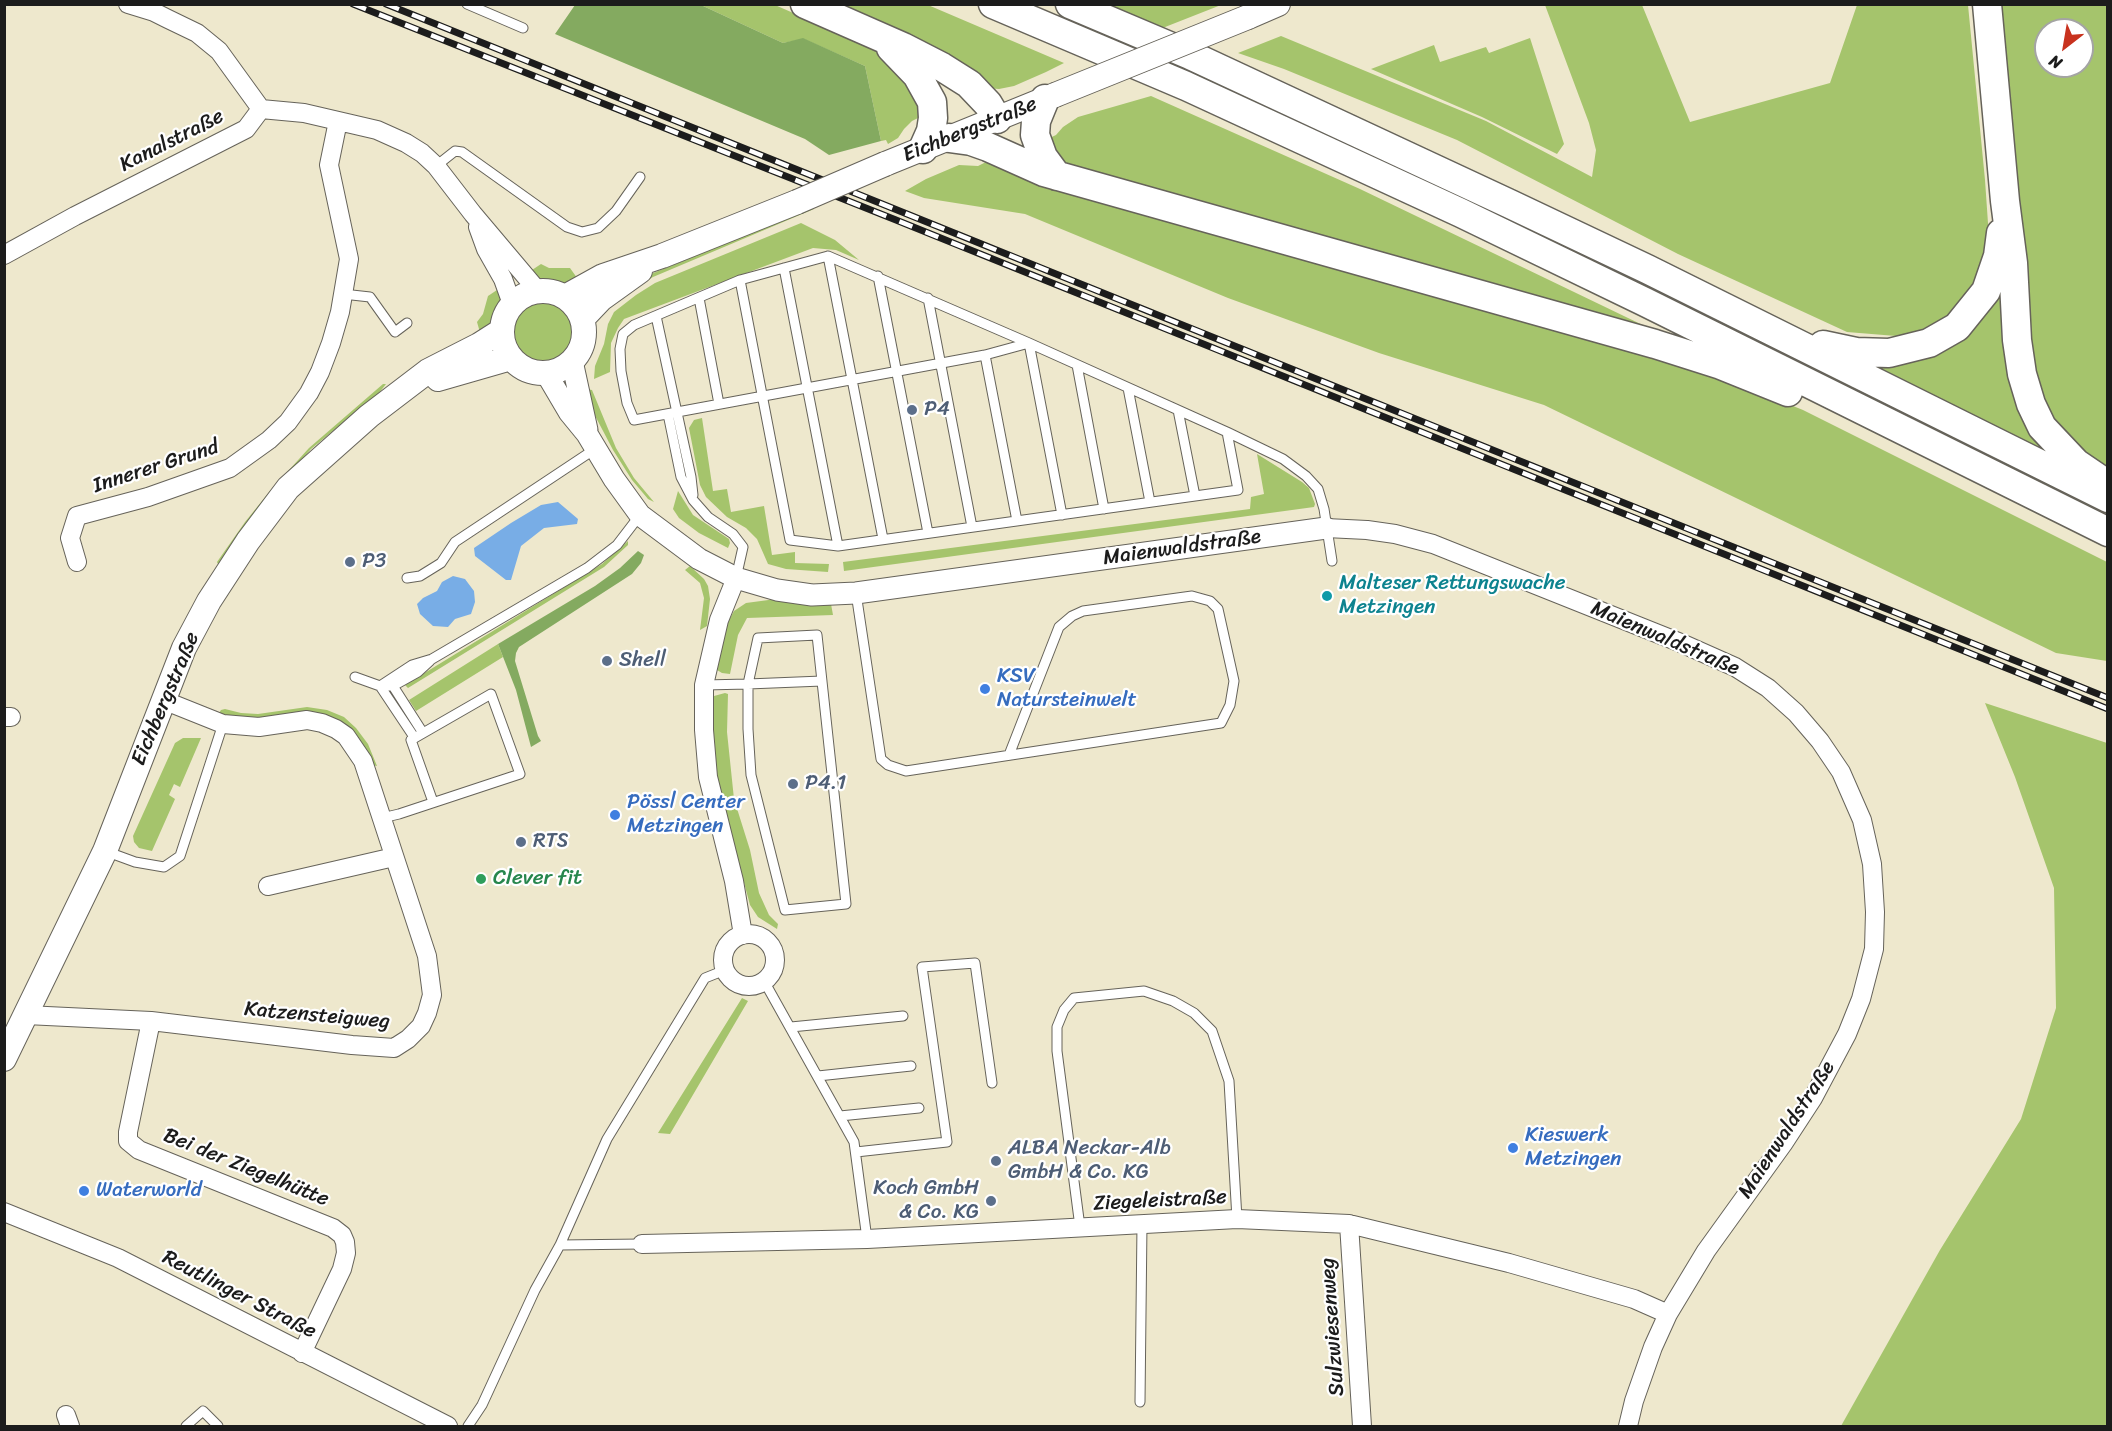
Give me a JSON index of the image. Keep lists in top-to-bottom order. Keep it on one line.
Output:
{"streets":{"main road":["Eichbergstraße"],"street":["Kanalstraße","Innerer Grund","Maienwaldstraße","Katzensteigweg","Bei der Ziegelhütte","Ziegeleistraße","Reutlinger Straße","Sulzwiesenweg"]},"crossings":[["Eichbergstraße","Maienwaldstraße"],["Eichbergstraße","Katzensteigweg"],["Maienwaldstraße","Ziegeleistraße"],["Katzensteigweg","Bei der Ziegelhütte"],["Bei der Ziegelhütte","Reutlinger Straße"],["Ziegeleistraße","Sulzwiesenweg"]],"places":["P4","P3","Malteser Rettungswache Metzingen","Shell","KSV Natursteinwelt","P4.1","Pössl Center Metzingen","RTS","Clever fit","Kieswerk Metzingen","ALBA Neckar-Alb GmbH & Co. KG","Waterworld","Koch GmbH & Co. KG"],"north":"bottom left"}
